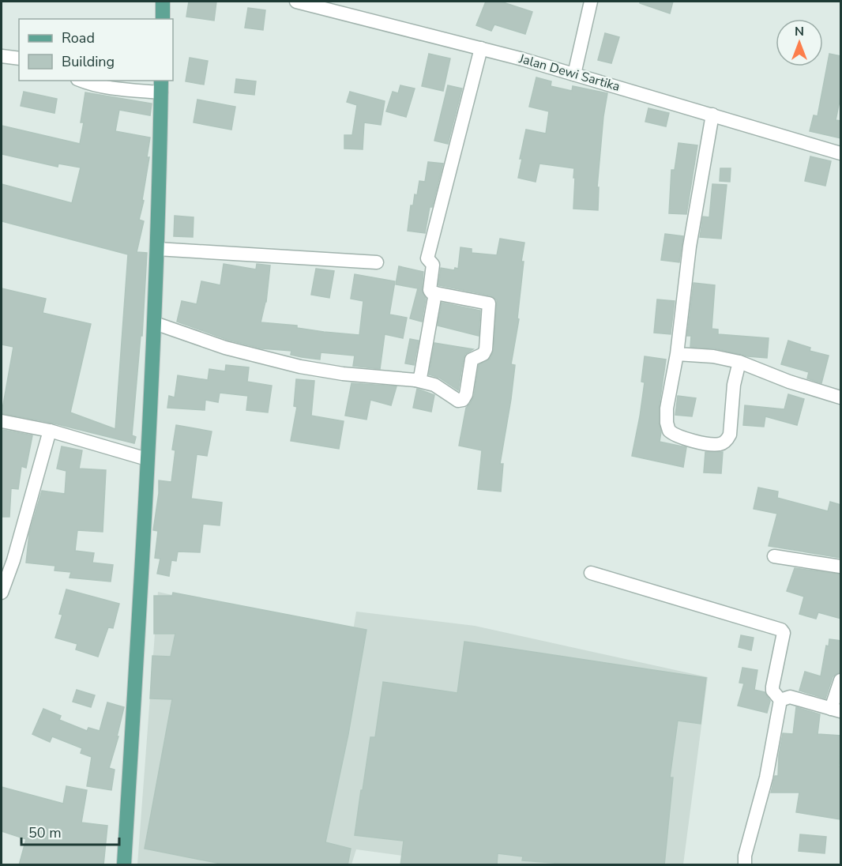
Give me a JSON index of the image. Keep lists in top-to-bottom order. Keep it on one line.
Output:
{"streets":{"street":["Jalan Dewi Sartika"]},"legend":["Road","Building"],"scale_bar":"50 m","north":"top"}
